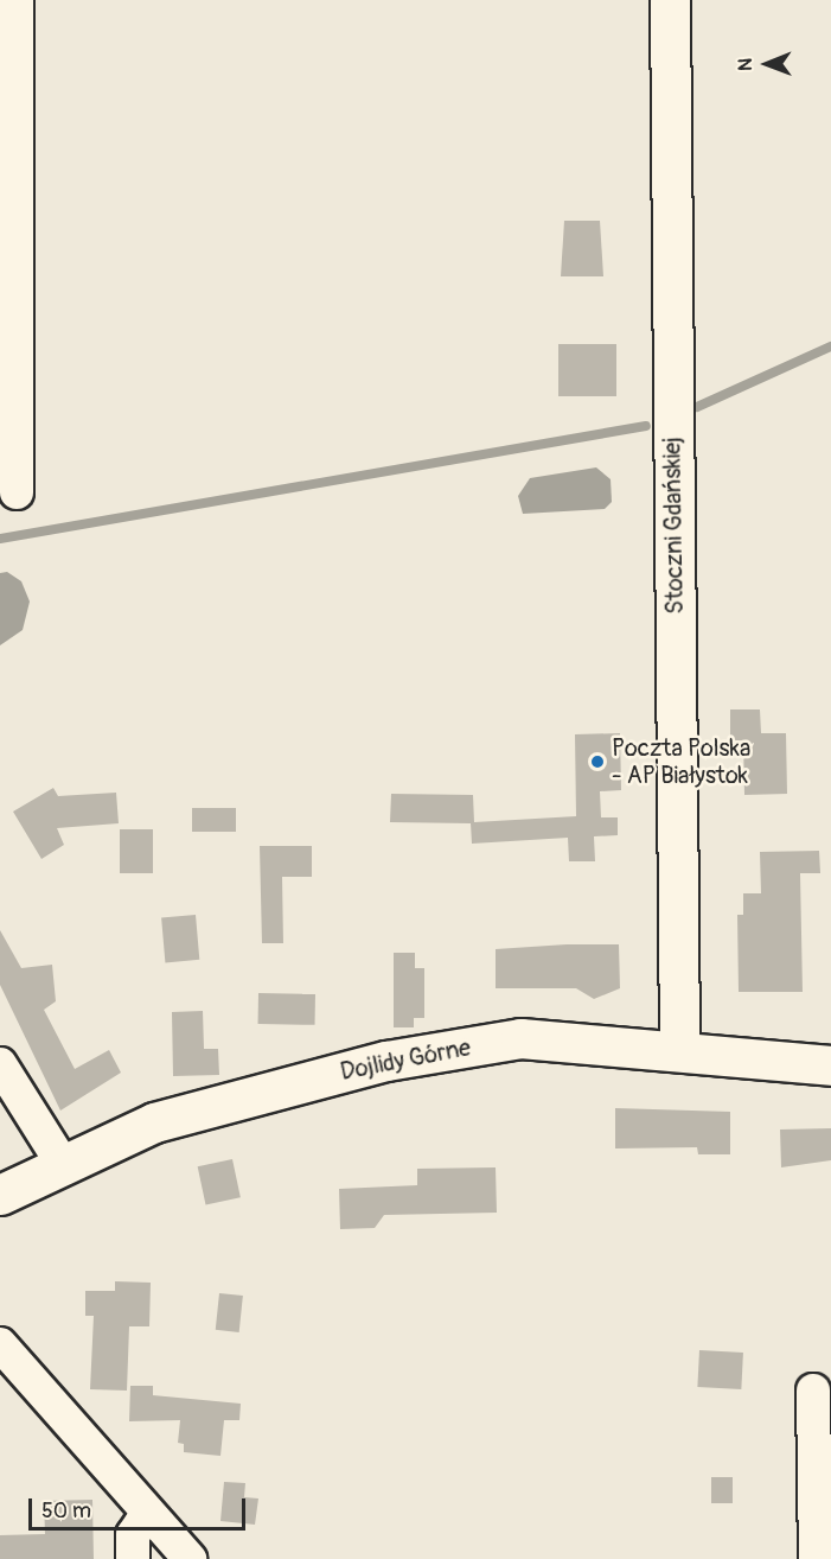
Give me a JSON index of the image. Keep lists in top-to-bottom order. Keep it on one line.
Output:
{"streets":{"street":["Stoczni Gdańskiej","Dojlidy Górne"]},"crossings":[["Stoczni Gdańskiej","Dojlidy Górne"]],"places":["Poczta Polska - AP Białystok"],"scale_bar":"50 m","north":"left"}
